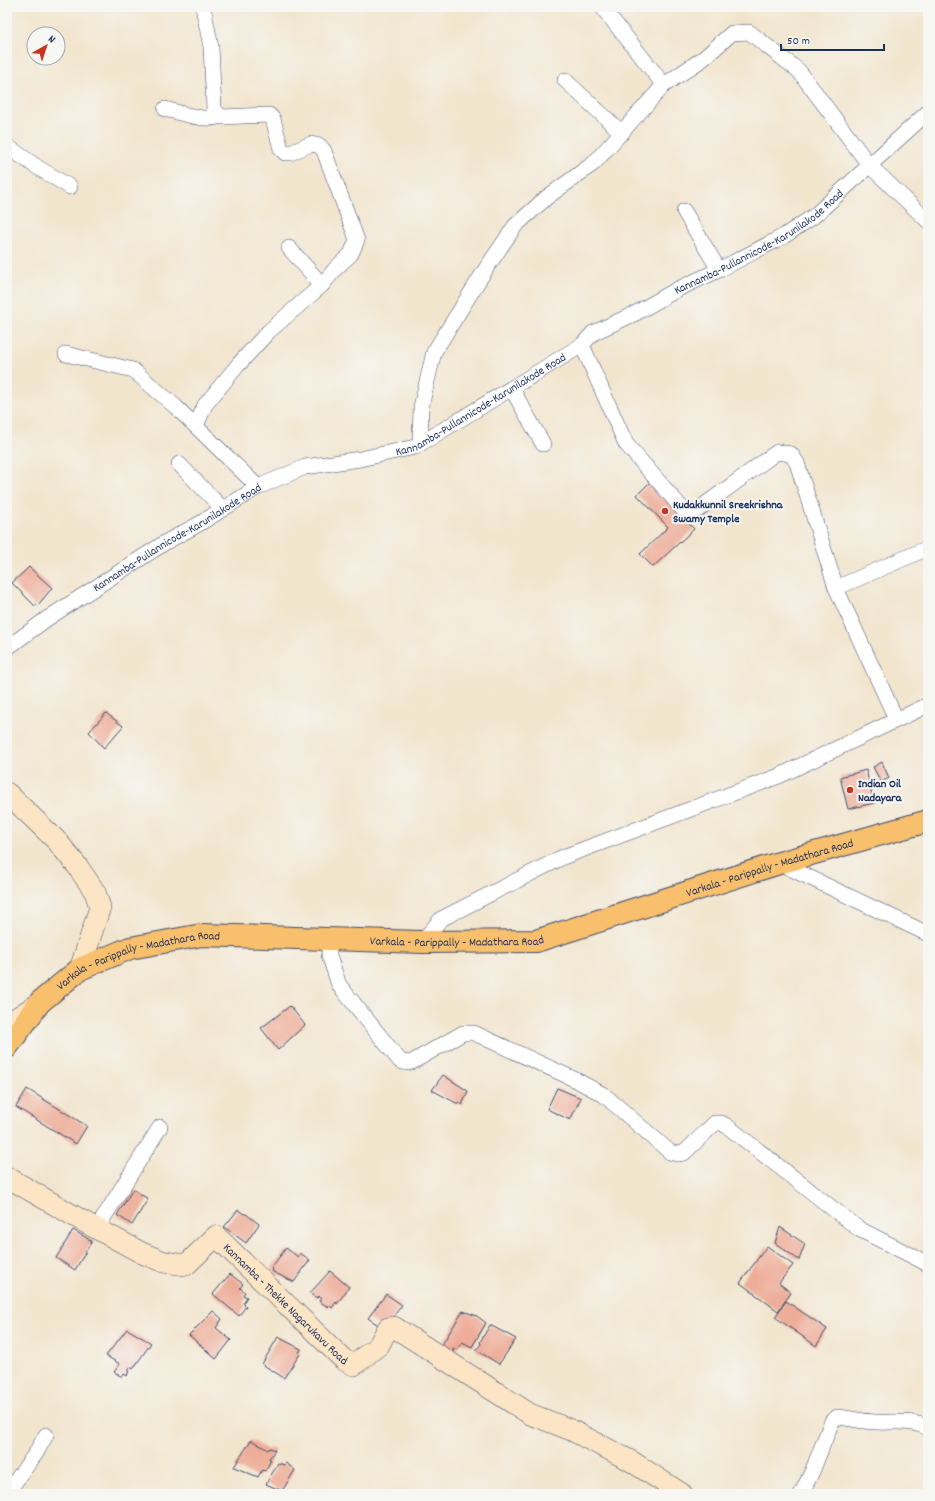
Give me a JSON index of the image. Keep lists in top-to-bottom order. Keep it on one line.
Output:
{"streets":{"main road":["Varkala - Parippally - Madathara Road","Kannamba - Thekke Nagarukavu Road"],"street":["Kannamba-Pullannicode-Karunilakode Road"]},"places":["Kudakkunnil Sreekrishna Swamy Temple","Indian Oil Nadayara"],"scale_bar":"50 m","north":"top right"}
